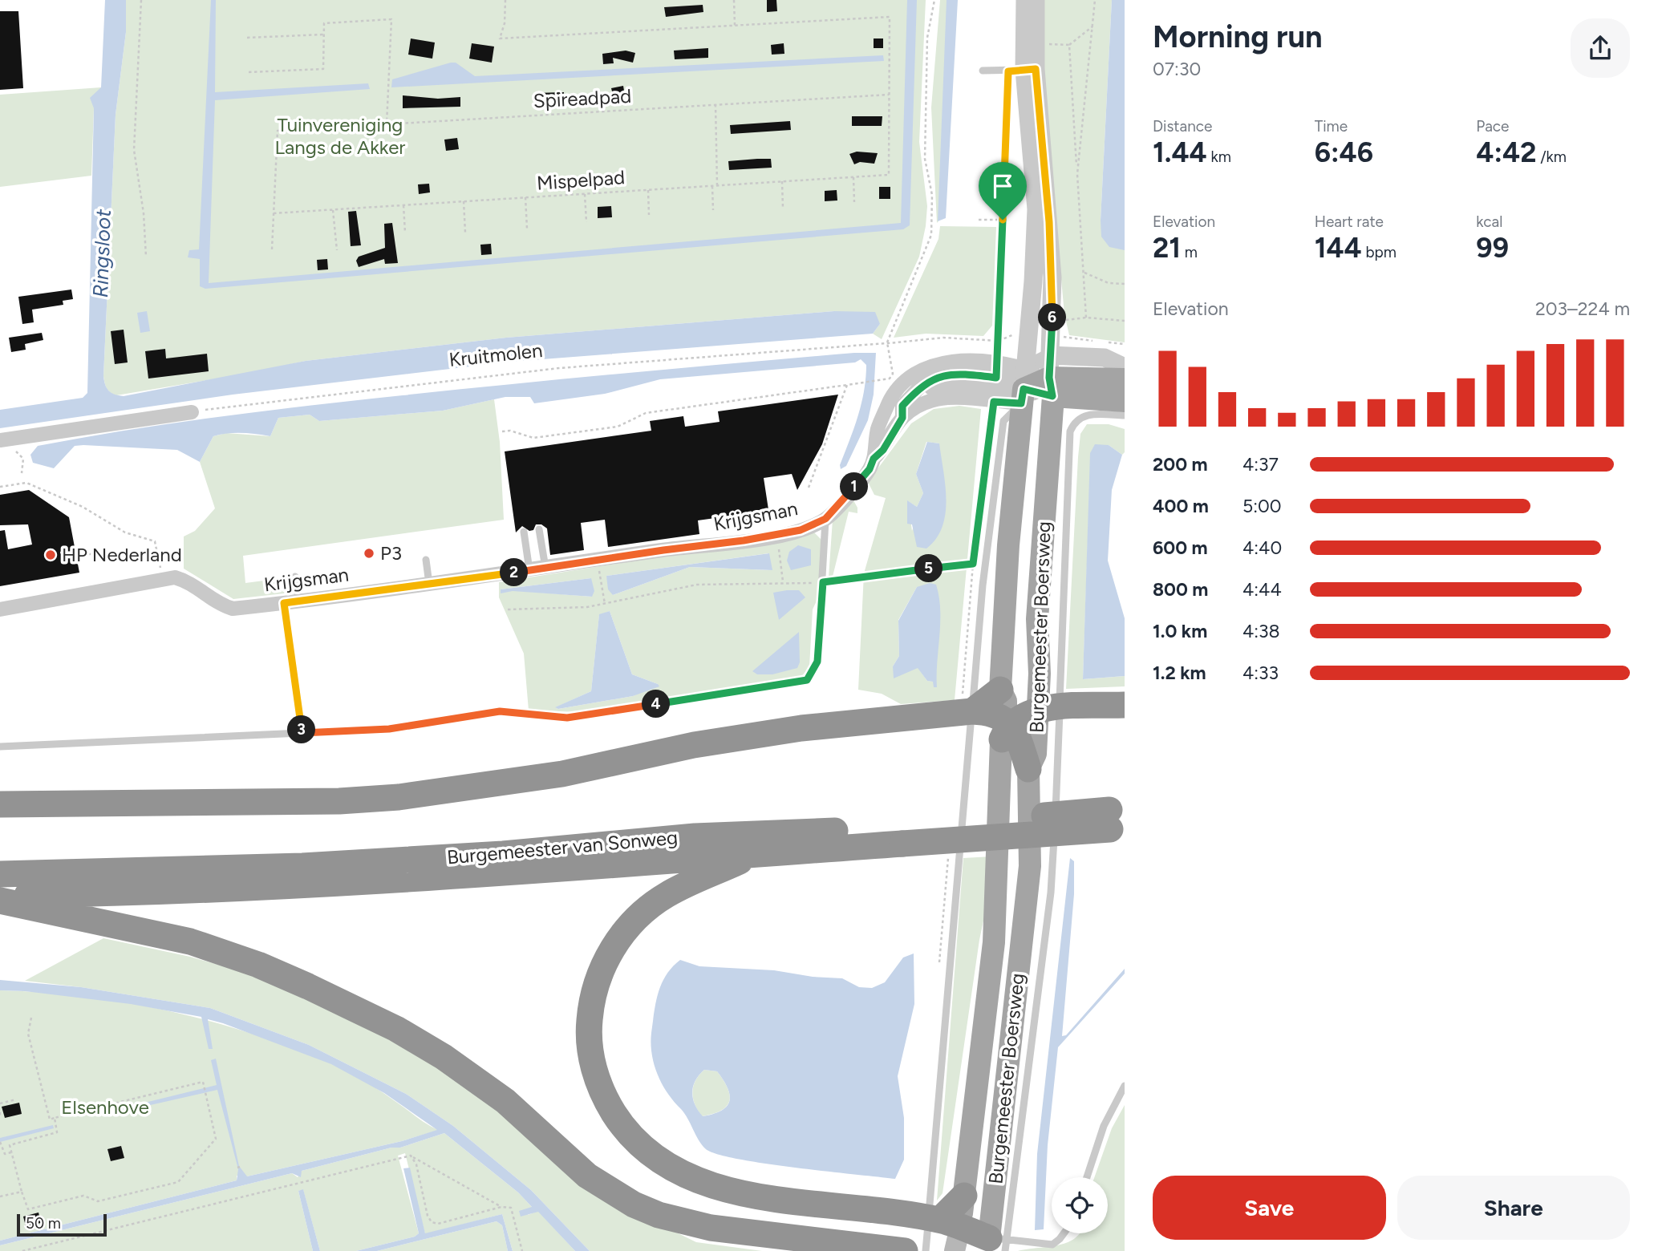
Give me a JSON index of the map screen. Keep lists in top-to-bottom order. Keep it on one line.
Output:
{"streets":{"highway":["Burgemeester van Sonweg"],"main road":["Burgemeester Boersweg"],"street":["Krijgsman"],"path":["Spireadpad","Mispelpad","Kruitmolen"]},"crossings":[["Spireadpad","Mispelpad"],["Krijgsman","Burgemeester Boersweg"]],"water":["Ringsloot"],"parks":["Tuinvereniging Langs de Akker","Elsenhove"],"places":["P3","HP Nederland"],"scale_bar":"50 m","page":{"heading":["Morning run","07:30"],"stats":[["Distance","1.44 km"],["Time","6:46"],["Pace","4:42 /km"],["Elevation","21 m"],["Heart rate","144 bpm"],["kcal","99"]],"chart":["Elevation","203–224 m"],"pins":["6","1","5","2","4","3"],"list":[{"name":"200 m","note":"4:37"},{"name":"400 m","note":"5:00"},{"name":"600 m","note":"4:40"},{"name":"800 m","note":"4:44"},{"name":"1.0 km","note":"4:38"},{"name":"1.2 km","note":"4:33"}],"buttons":["Save","Share"],"scale":"50 m"}}
